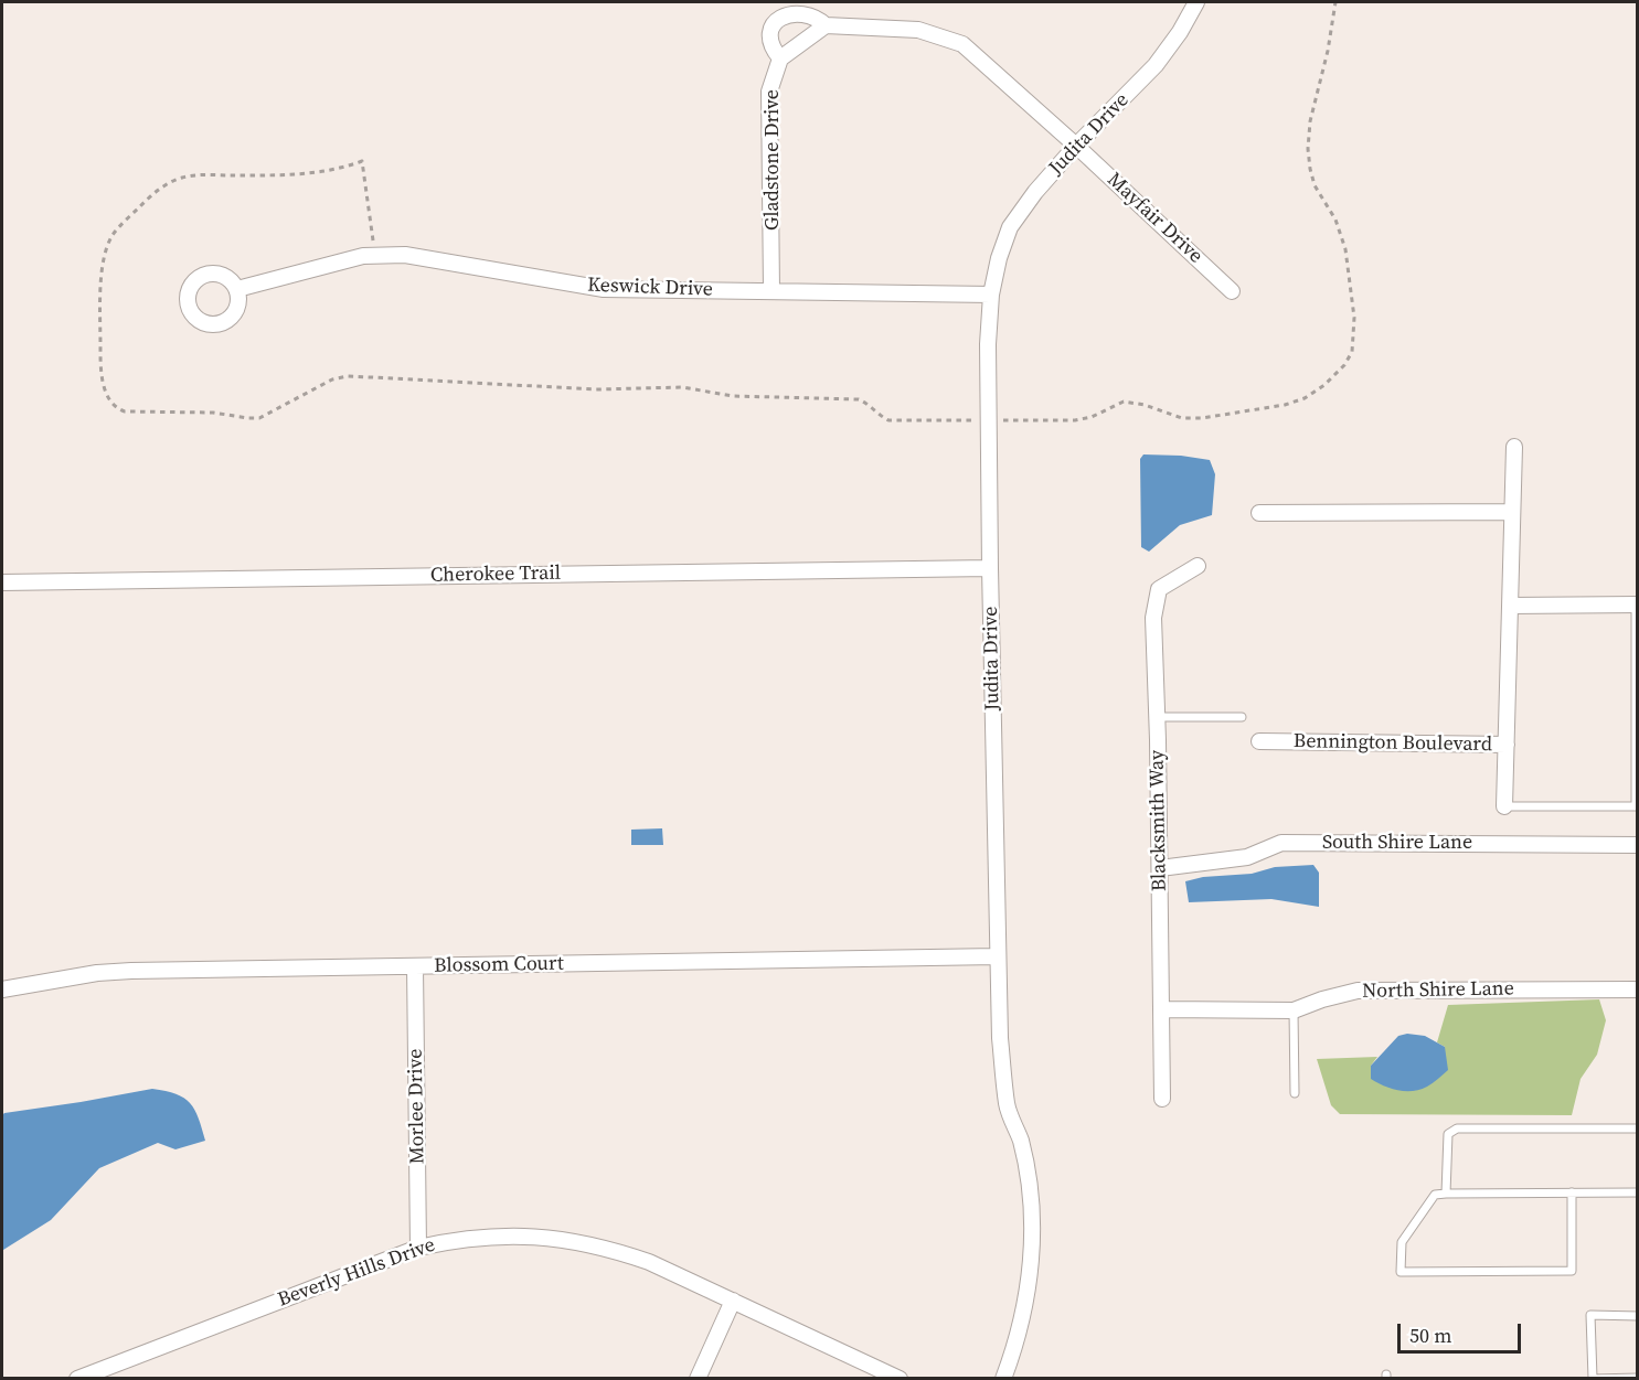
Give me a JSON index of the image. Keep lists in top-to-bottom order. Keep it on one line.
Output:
{"streets":{"street":["Judita Drive","Gladstone Drive","Mayfair Drive","Keswick Drive","Cherokee Trail","Bennington Boulevard","Blacksmith Way","South Shire Lane","Blossom Court","North Shire Lane","Morlee Drive","Beverly Hills Drive"]},"crossings":[["Judita Drive","Mayfair Drive"],["Judita Drive","Keswick Drive"],["Judita Drive","Cherokee Trail"],["Judita Drive","Blossom Court"],["Gladstone Drive","Keswick Drive"],["Blacksmith Way","South Shire Lane"],["Blacksmith Way","North Shire Lane"],["Blossom Court","Morlee Drive"],["Morlee Drive","Beverly Hills Drive"]],"scale_bar":"50 m"}
